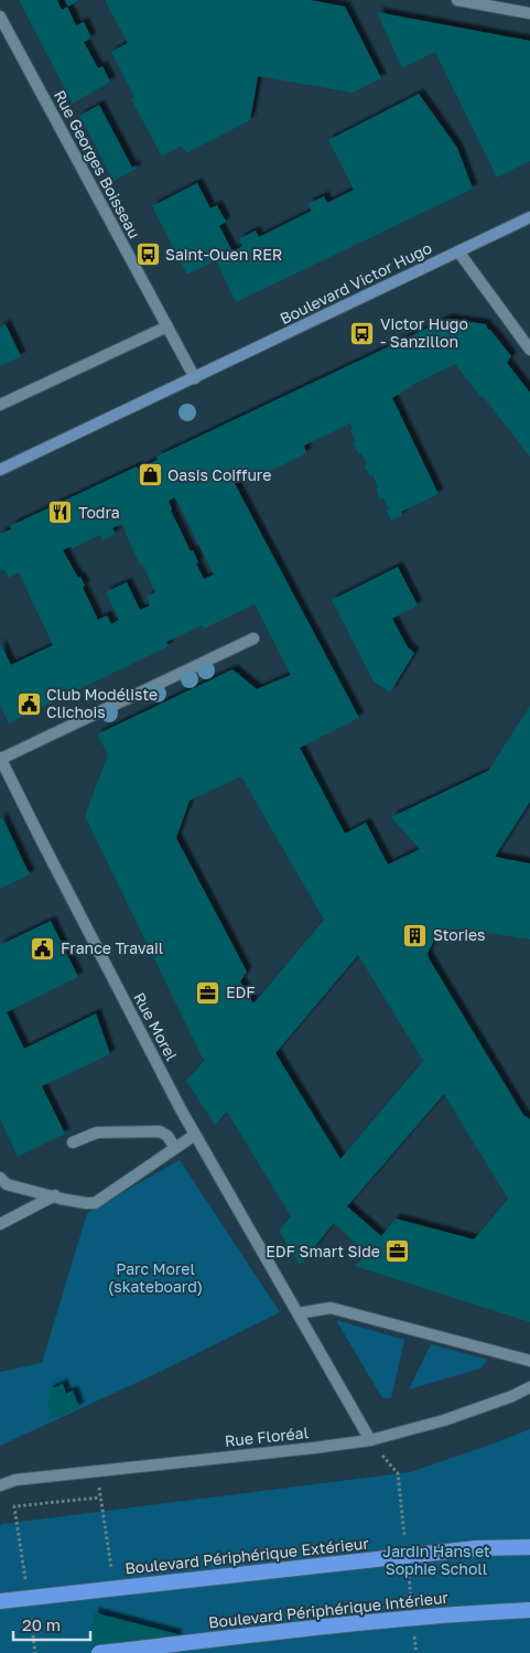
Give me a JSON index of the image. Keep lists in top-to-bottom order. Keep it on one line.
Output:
{"streets":{"highway":["Boulevard Périphérique Extérieur","Boulevard Périphérique Intérieur"],"main road":["Boulevard Victor Hugo"],"street":["Rue Georges Boisseau","Rue Morel","Rue Floréal"]},"crossings":[["Rue Morel","Rue Floréal"]],"parks":["Parc Morel (skateboard)","Jardin Hans et Sophie Scholl"],"places":{"bus stop":["Saint-Ouen RER","Victor Hugo - Sanzillon"],"shop":["Oasis Coiffure"],"restaurant":["Todra"],"public building":["Club Modéliste Clichois","France Travail"],"building":["Stories"],"office":["EDF","EDF Smart Side"]},"scale_bar":"20 m"}
